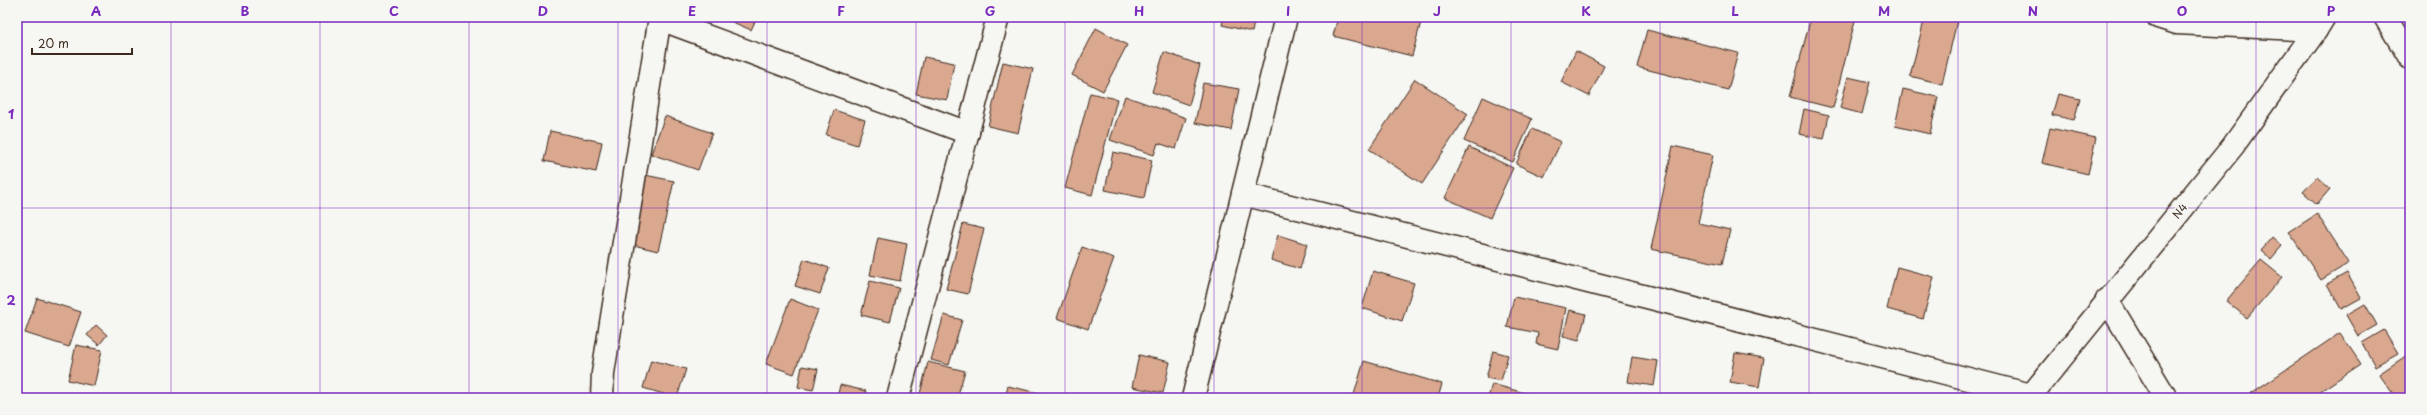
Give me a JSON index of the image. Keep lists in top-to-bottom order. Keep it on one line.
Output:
{"streets":{"street":["N4"]},"scale_bar":"20 m","grid":{"columns":["A","B","C","D","E","F","G","H","I","J","K","L","M","N","O","P"],"rows":["1","2"]}}
